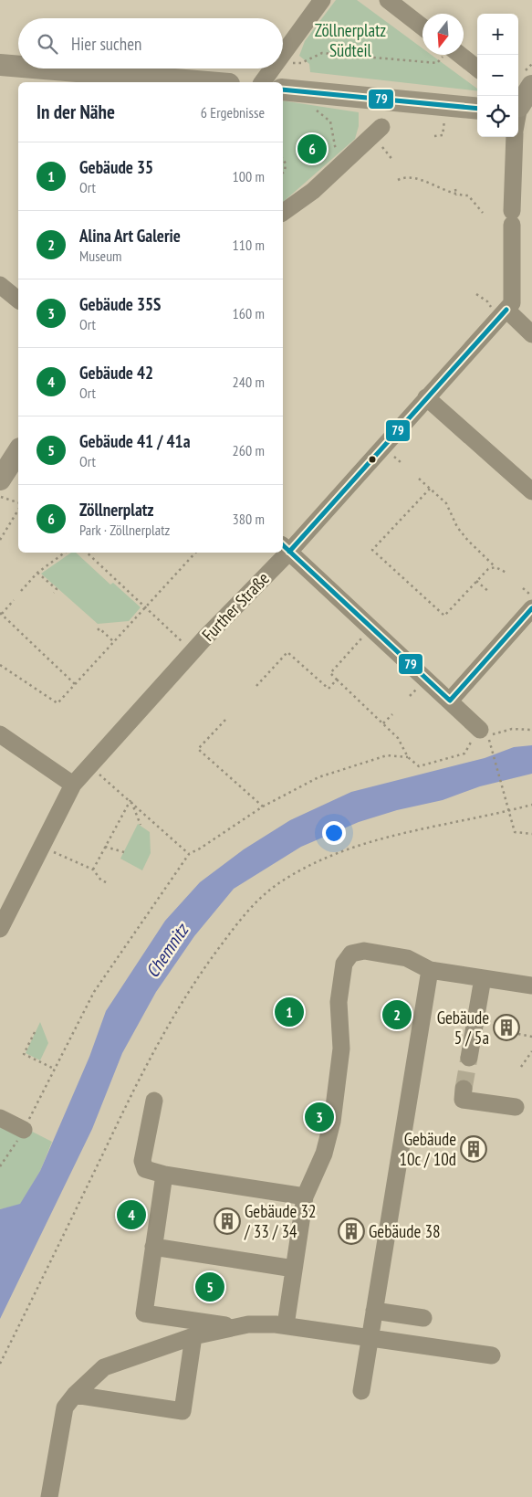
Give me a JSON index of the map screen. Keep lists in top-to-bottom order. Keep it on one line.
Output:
{"streets":{"street":["Further Straße"]},"water":["Chemnitz"],"parks":["Zöllnerplatz Südteil"],"places":{"building":["Gebäude 5 / 5a","Gebäude 10c / 10d","Gebäude 32 / 33 / 34","Gebäude 38"]},"lines":["transit line 79"],"north":"bottom","page":{"map_buttons":["+","−"],"search":"Hier suchen","heading":["In der Nähe","6 Ergebnisse"],"pins":["6","1","2","3","4","5"],"list":[{"mark":"1","name":"Gebäude 35","note":"Ort","value":"100 m"},{"mark":"2","name":"Alina Art Galerie","note":"Museum","value":"110 m"},{"mark":"3","name":"Gebäude 35S","note":"Ort","value":"160 m"},{"mark":"4","name":"Gebäude 42","note":"Ort","value":"240 m"},{"mark":"5","name":"Gebäude 41 / 41a","note":"Ort","value":"260 m"},{"mark":"6","name":"Zöllnerplatz","note":"Park · Zöllnerplatz","value":"380 m"}]}}
